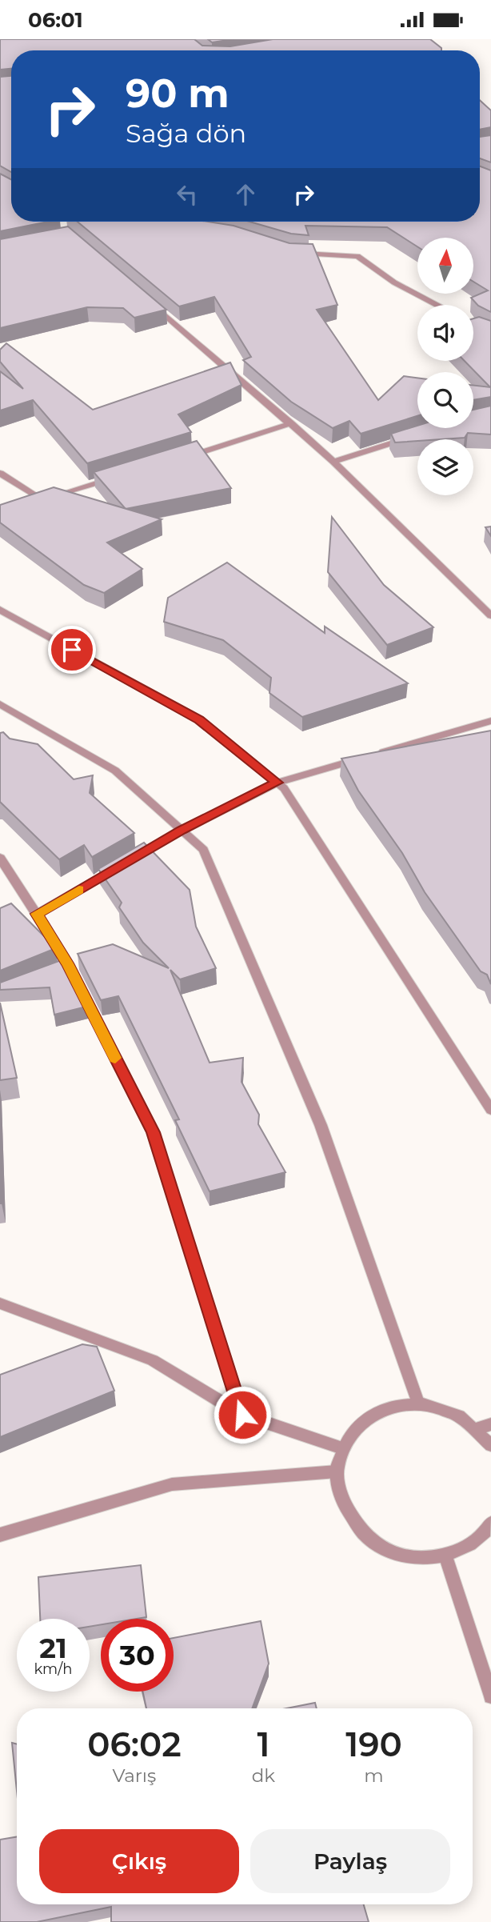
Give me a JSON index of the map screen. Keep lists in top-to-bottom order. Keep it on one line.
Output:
{"north":"top","page":{"status":"06:01","turn":["90 m","Sağa dön"],"speed":"21 km/h","limit":"30","eta":["06:02","Varış","1","dk","190","m"],"buttons":["Çıkış","Paylaş"]}}
